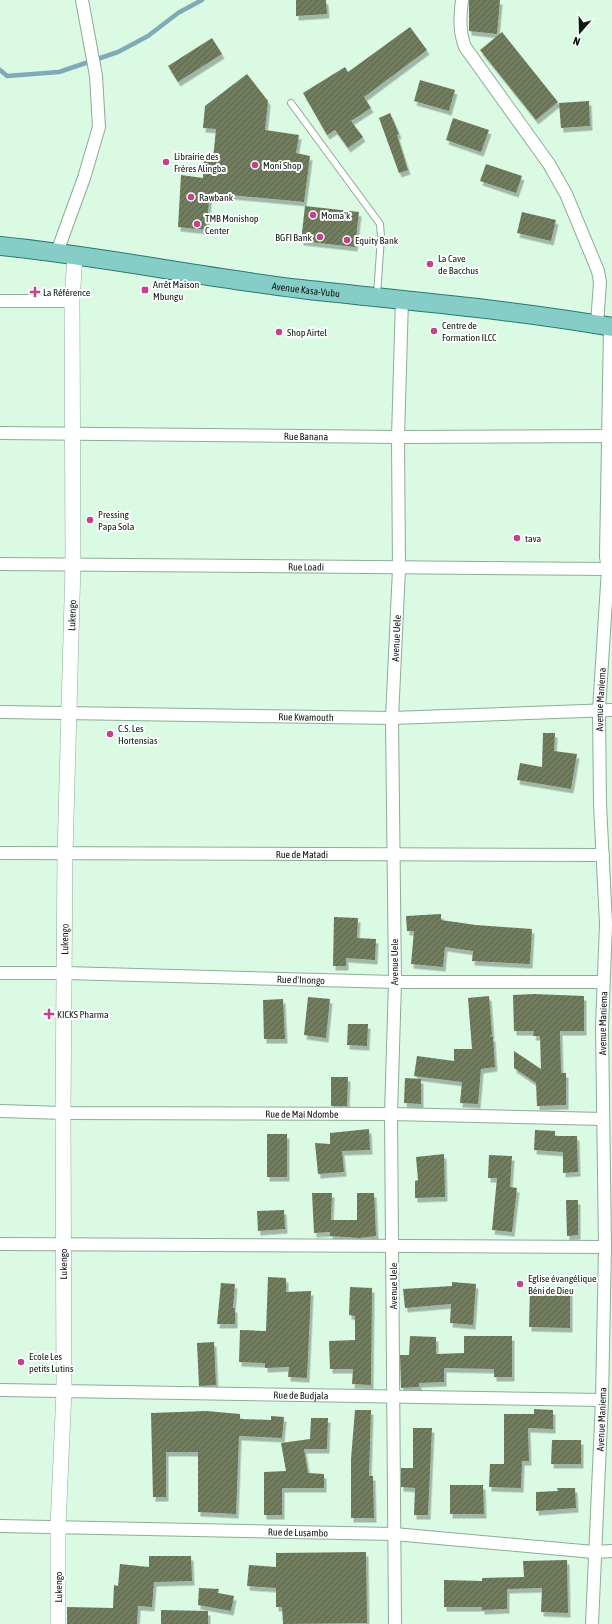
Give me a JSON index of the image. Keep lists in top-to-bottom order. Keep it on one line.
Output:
{"streets":{"main road":["Avenue Kasa-Vubu"],"street":["Rue Banana","Rue Loadi","Lukengo","Avenue Uele","Avenue Maniema","Rue Kwamouth","Rue de Matadi","Rue d'Inongo","Rue de Mai Ndombe","Rue de Budjala","Rue de Lusambo"]},"crossings":[["Avenue Kasa-Vubu","Lukengo"],["Avenue Kasa-Vubu","Avenue Uele"],["Avenue Kasa-Vubu","Avenue Maniema"],["Rue Banana","Lukengo"],["Rue Banana","Avenue Uele"],["Rue Banana","Avenue Maniema"],["Rue Loadi","Lukengo"],["Rue Loadi","Avenue Uele"],["Rue Loadi","Avenue Maniema"],["Lukengo","Rue Kwamouth"],["Lukengo","Rue de Matadi"],["Lukengo","Rue d'Inongo"],["Lukengo","Rue de Mai Ndombe"],["Lukengo","Rue de Budjala"],["Lukengo","Rue de Lusambo"],["Avenue Uele","Rue Kwamouth"],["Avenue Uele","Rue de Matadi"],["Avenue Uele","Rue d'Inongo"],["Avenue Uele","Rue de Mai Ndombe"],["Avenue Uele","Rue de Budjala"],["Avenue Uele","Rue de Lusambo"],["Avenue Maniema","Rue Kwamouth"],["Avenue Maniema","Rue de Matadi"],["Avenue Maniema","Rue d'Inongo"],["Avenue Maniema","Rue de Mai Ndombe"],["Avenue Maniema","Rue de Budjala"],["Avenue Maniema","Rue de Lusambo"]],"places":{"other":["Librairie des Fréres Alingba","Moni Shop","Rawbank","Moma'k","TMB Monishop Center","BGFI Bank","Equity Bank","La Cave de Bacchus","Centre de Formation ILCC","Shop Airtel","Pressing Papa Sola","tava","C.S. Les Hortensias","Eglise évangélique Béni de Dieu","Ecole Les petits Lutins"],"transit":["Arrêt Maison Mbungu"],"health":["La Référence","KICKS Pharma"]},"north":"bottom"}
